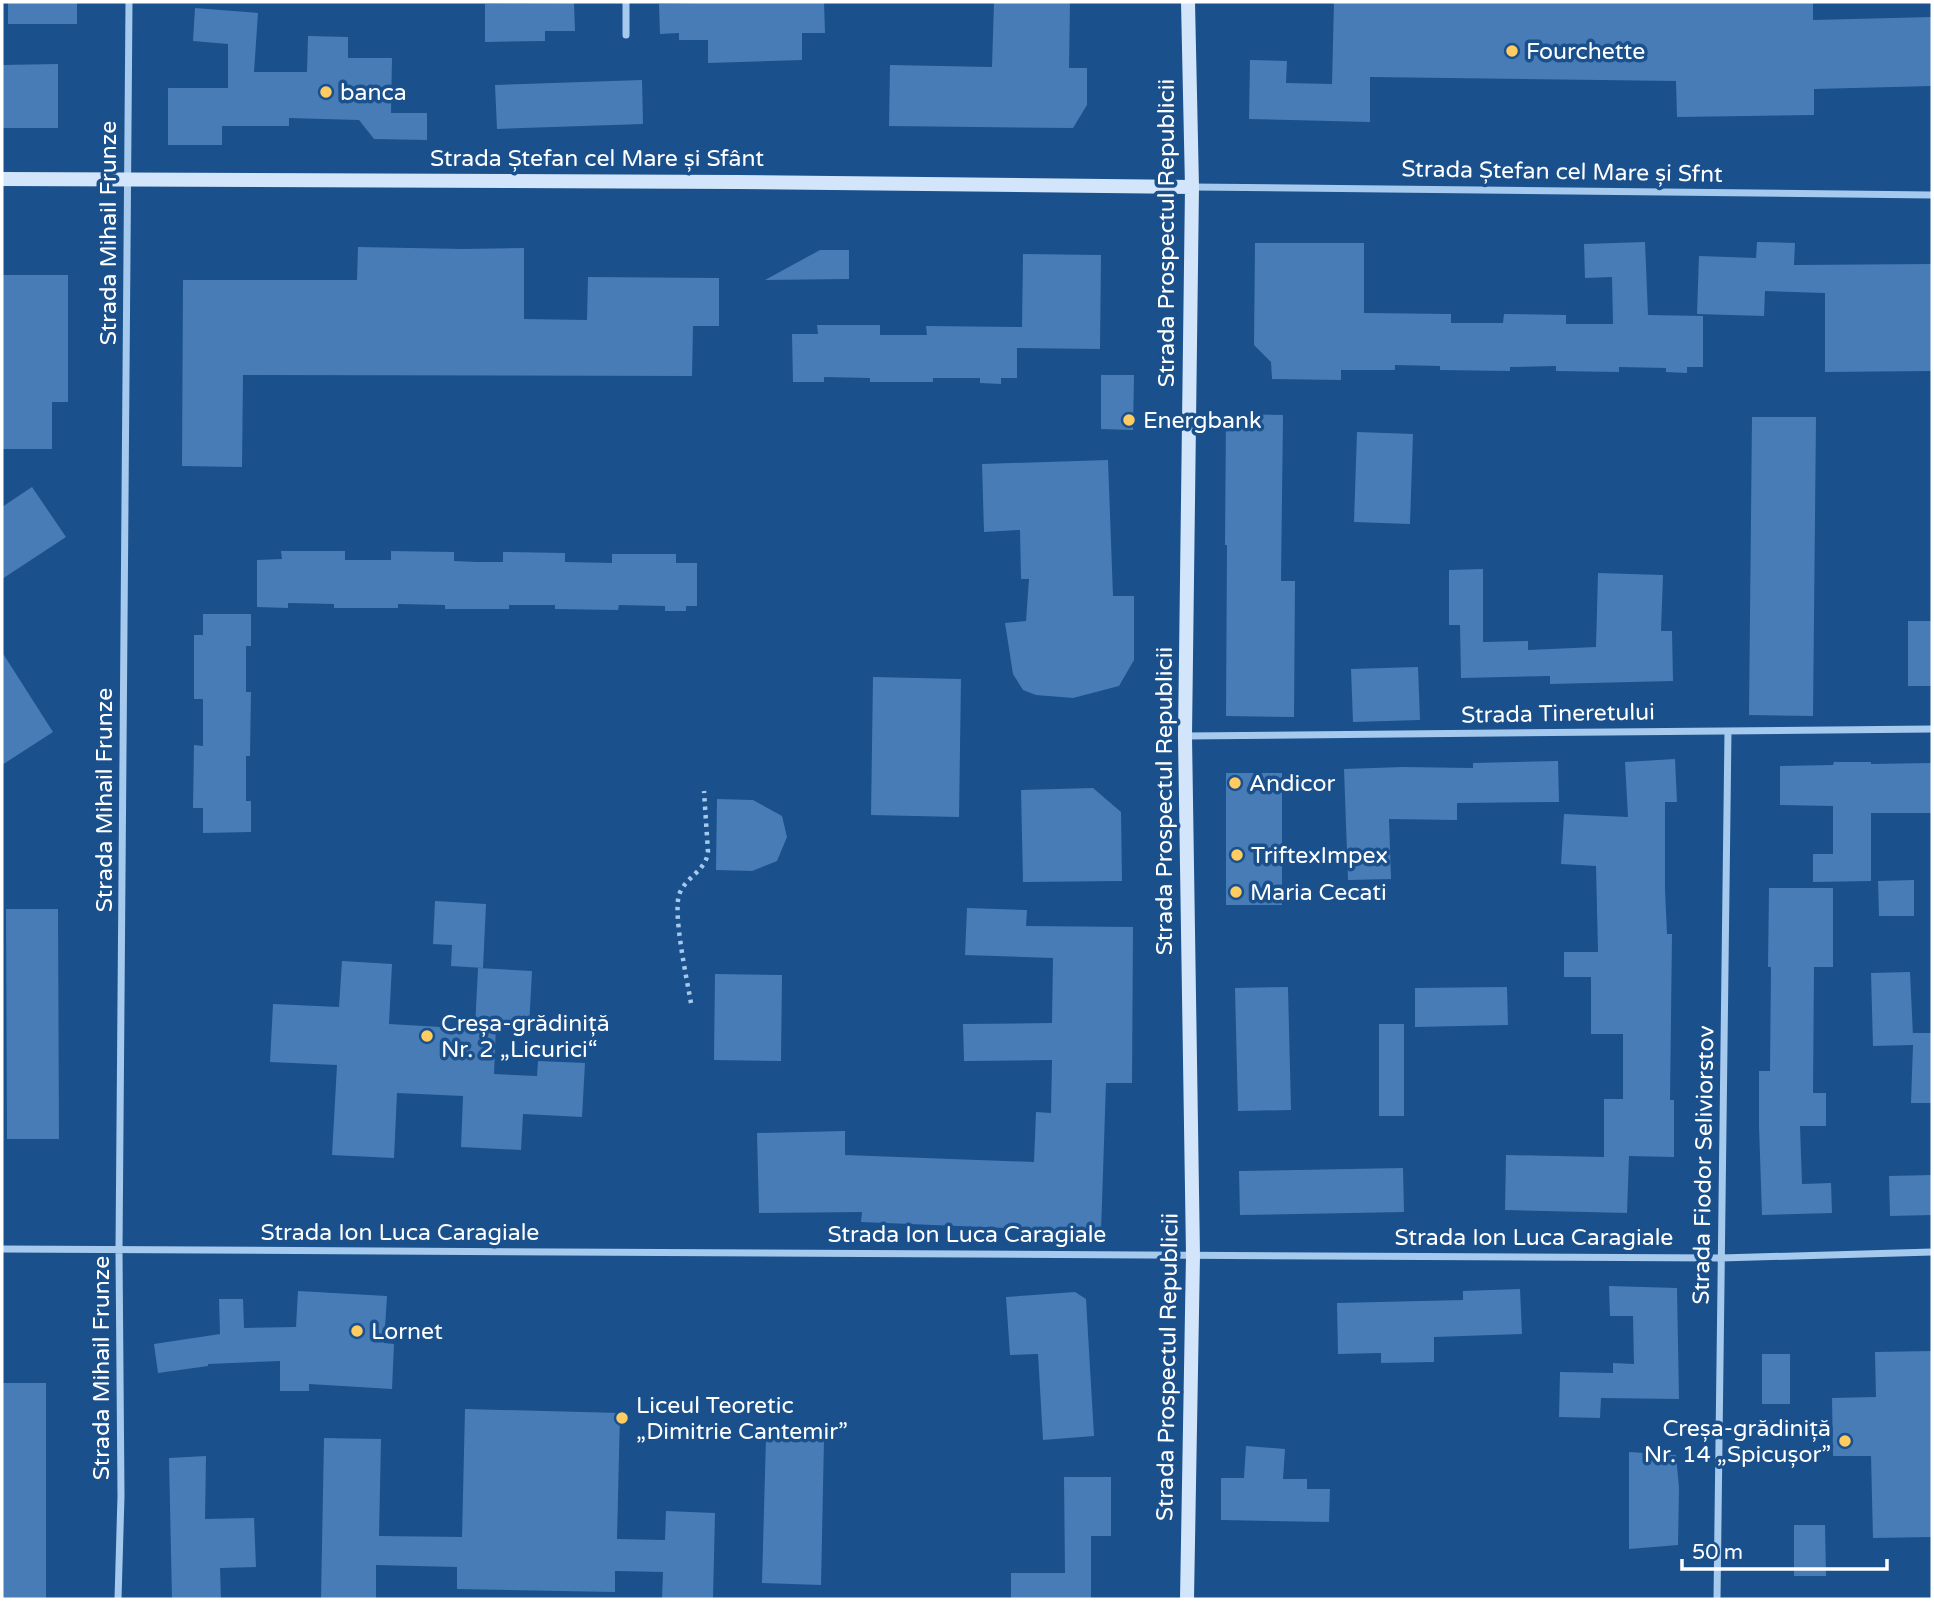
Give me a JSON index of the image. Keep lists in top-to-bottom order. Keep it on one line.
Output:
{"streets":{"main road":["Strada Ștefan cel Mare și Sfânt","Strada Prospectul Republicii"],"street":["Strada Ștefan cel Mare și Sfnt","Strada Mihail Frunze","Strada Tineretului","Strada Fiodor Seliviorstov","Strada Ion Luca Caragiale"]},"crossings":[["Strada Ștefan cel Mare și Sfânt","Strada Ștefan cel Mare și Sfnt"],["Strada Ștefan cel Mare și Sfânt","Strada Mihail Frunze"],["Strada Ștefan cel Mare și Sfânt","Strada Prospectul Republicii"],["Strada Ștefan cel Mare și Sfnt","Strada Prospectul Republicii"],["Strada Mihail Frunze","Strada Ion Luca Caragiale"],["Strada Prospectul Republicii","Strada Tineretului"],["Strada Prospectul Republicii","Strada Ion Luca Caragiale"],["Strada Tineretului","Strada Fiodor Seliviorstov"],["Strada Fiodor Seliviorstov","Strada Ion Luca Caragiale"]],"places":["Fourchette","banca","Energbank","Andicor","TriftexImpex","Maria Cecati","Creșa-grădiniță Nr. 2 „Licurici“","Lornet","Liceul Teoretic „Dimitrie Cantemir”","Creșa-grădiniță Nr. 14 „Spicușor”"],"scale_bar":"50 m"}
